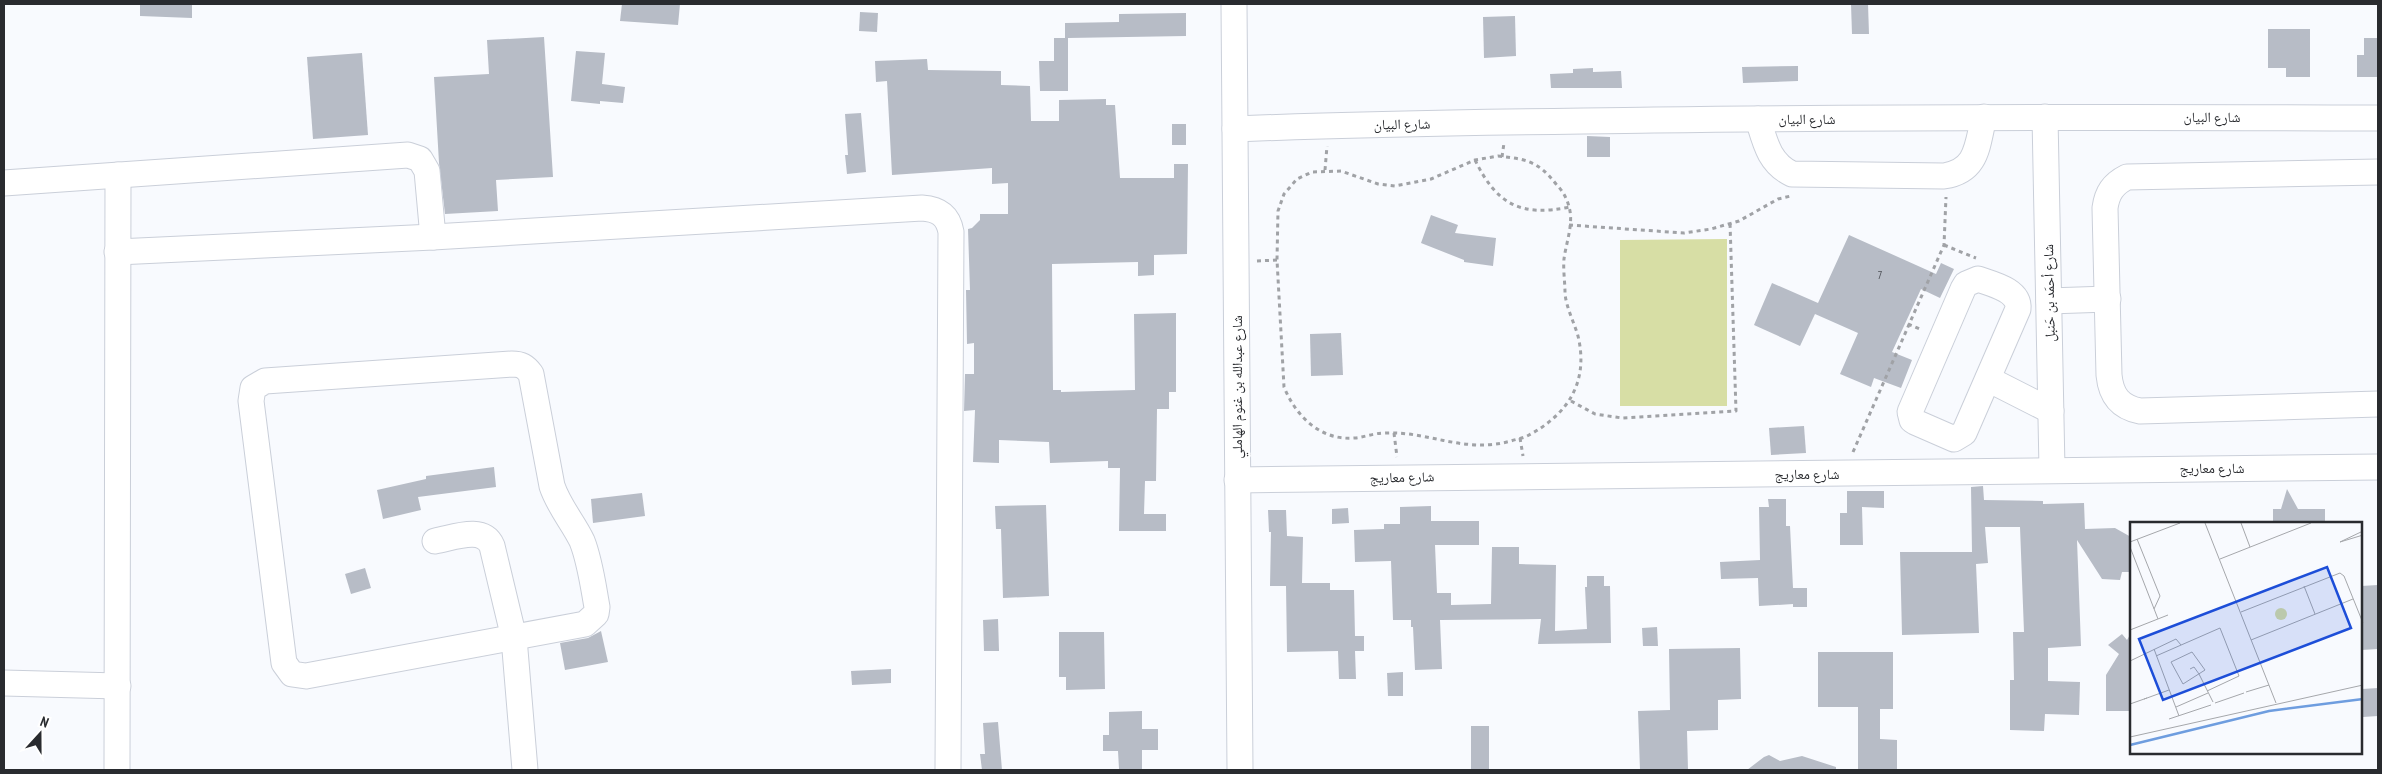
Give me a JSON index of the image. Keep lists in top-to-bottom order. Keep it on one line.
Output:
{"streets":{"street":["شارع البيان","شارع أحمَد بن حَنبل","شارع عبدالله بن غنوم الهاملي","شارع معاريج"]},"crossings":[["شارع البيان","شارع أحمَد بن حَنبل"],["شارع البيان","شارع عبدالله بن غنوم الهاملي"],["شارع أحمَد بن حَنبل","شارع معاريج"],["شارع عبدالله بن غنوم الهاملي","شارع معاريج"]],"house_numbers":["7"],"north":"top"}
